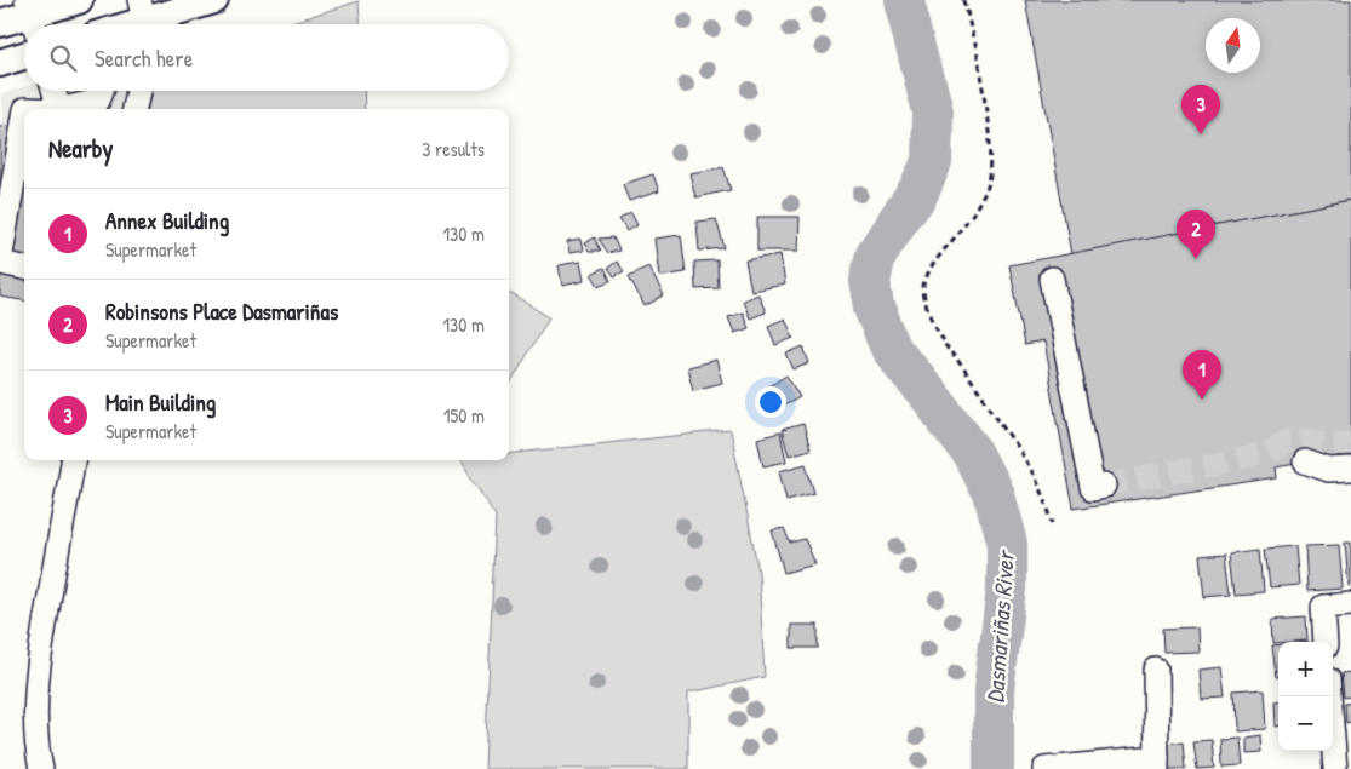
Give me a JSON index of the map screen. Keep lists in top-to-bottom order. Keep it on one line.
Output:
{"water":["Dasmariñas River"],"north":"top","page":{"search":"Search here","pins":["3","2","1"],"heading":["Nearby","3 results"],"list":[{"mark":"1","name":"Annex Building","note":"Supermarket","value":"130 m"},{"mark":"2","name":"Robinsons Place Dasmariñas","note":"Supermarket","value":"130 m"},{"mark":"3","name":"Main Building","note":"Supermarket","value":"150 m"}],"map_buttons":["+","−"]}}
